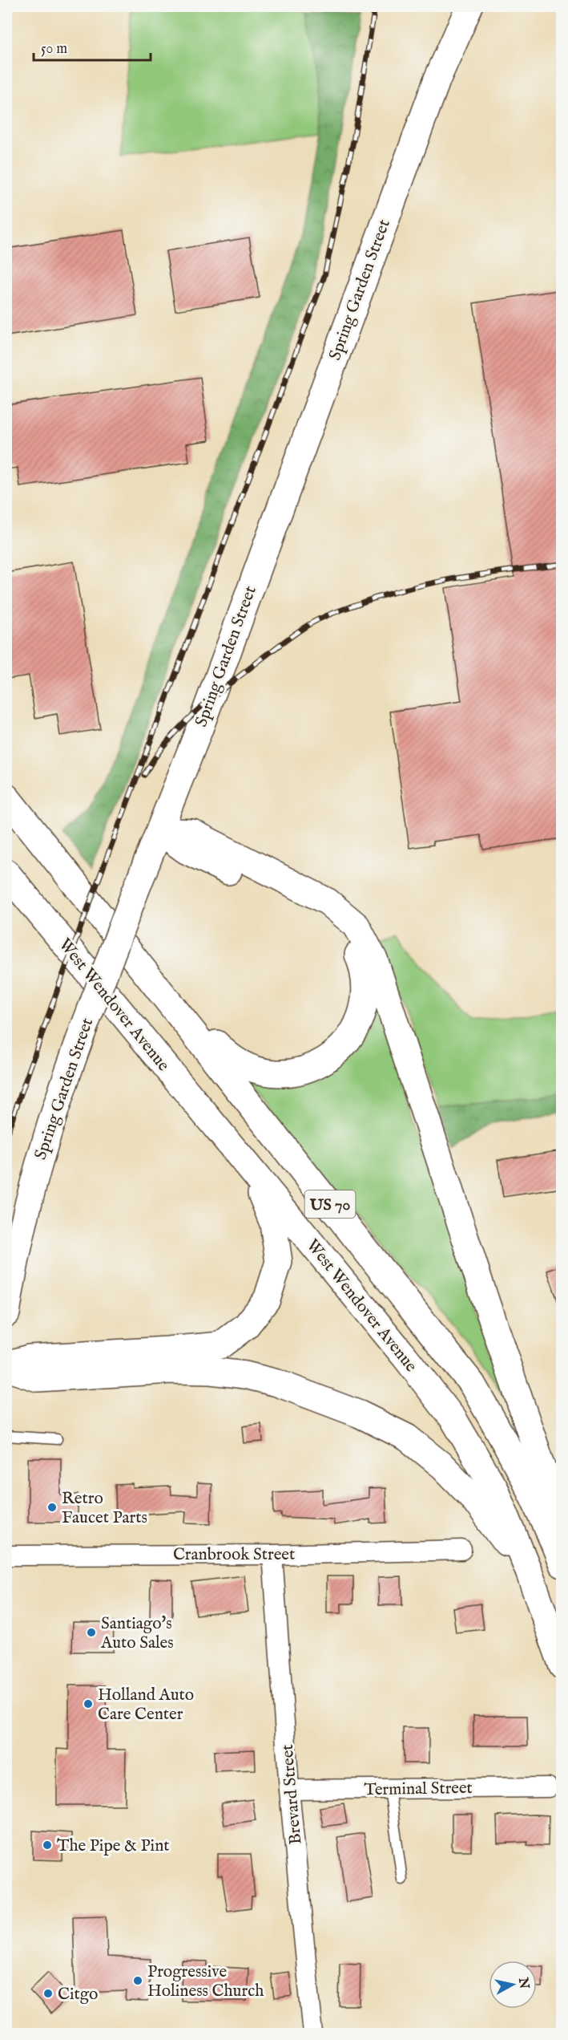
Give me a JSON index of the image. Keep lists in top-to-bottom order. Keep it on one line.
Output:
{"streets":{"main road":["Spring Garden Street","West Wendover Avenue","US 70"],"street":["Cranbrook Street","Terminal Street","Brevard Street"]},"crossings":[["Cranbrook Street","Brevard Street"],["Terminal Street","Brevard Street"]],"places":["Retro Faucet Parts","Santiago's Auto Sales","Holland Auto Care Center","The Pipe & Pint","Progressive Holiness Church","Citgo"],"scale_bar":"50 m","north":"right"}
